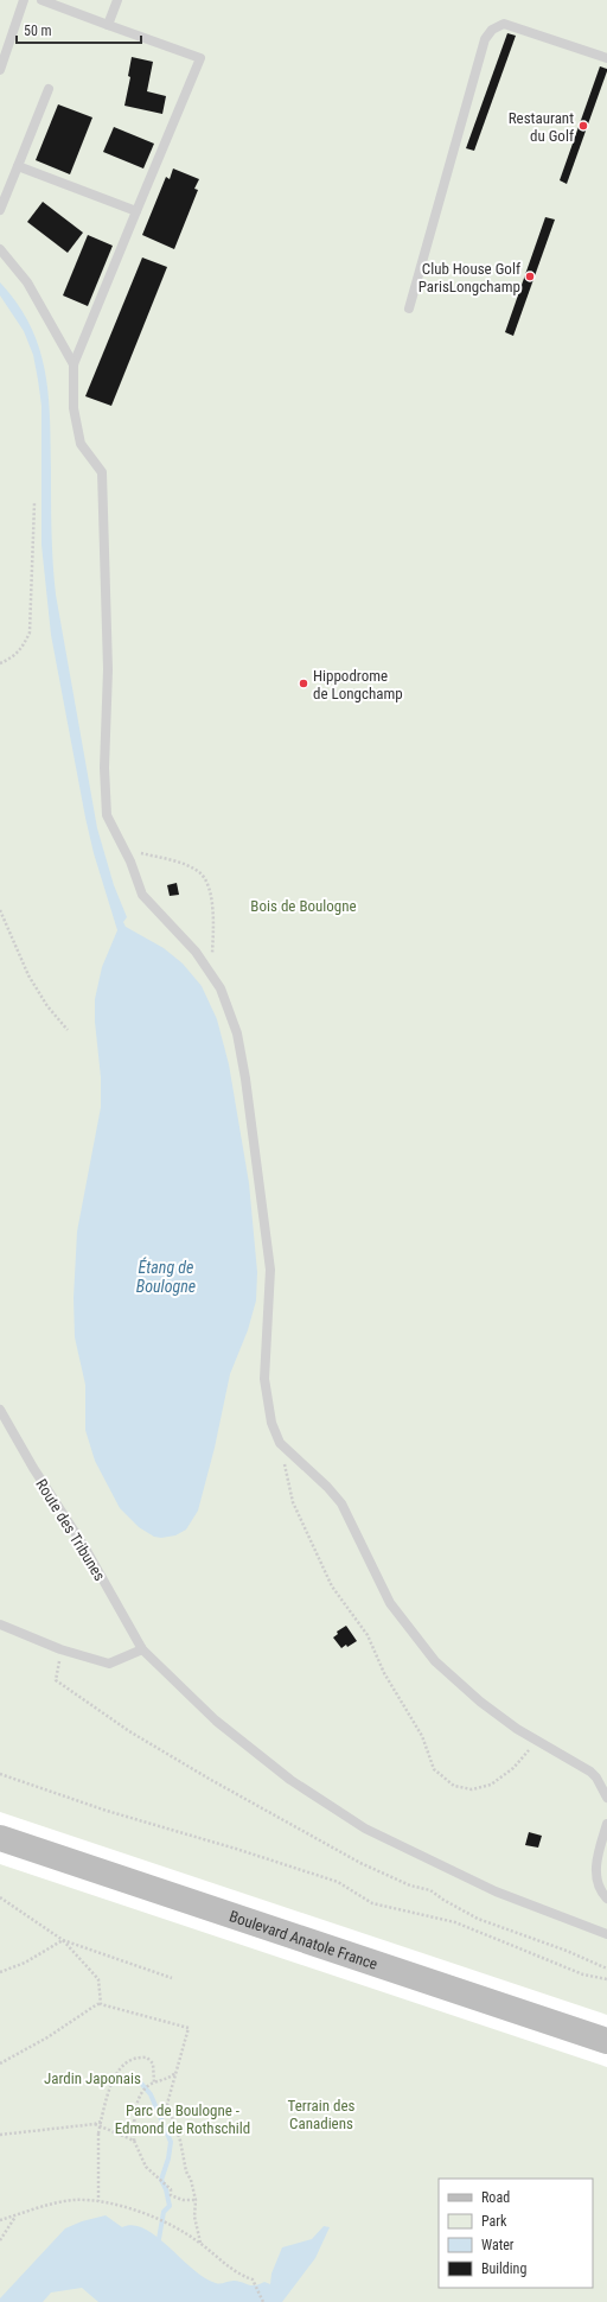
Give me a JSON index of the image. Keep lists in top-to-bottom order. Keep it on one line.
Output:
{"streets":{"main road":["Boulevard Anatole France"],"lane":["Route des Tribunes"]},"water":["Étang de Boulogne"],"parks":["Bois de Boulogne","Jardin Japonais","Terrain des Canadiens","Parc de Boulogne - Edmond de Rothschild"],"places":["Restaurant du Golf","Club House Golf ParisLongchamp","Hippodrome de Longchamp"],"legend":["Road","Park","Water","Building"],"scale_bar":"50 m"}
